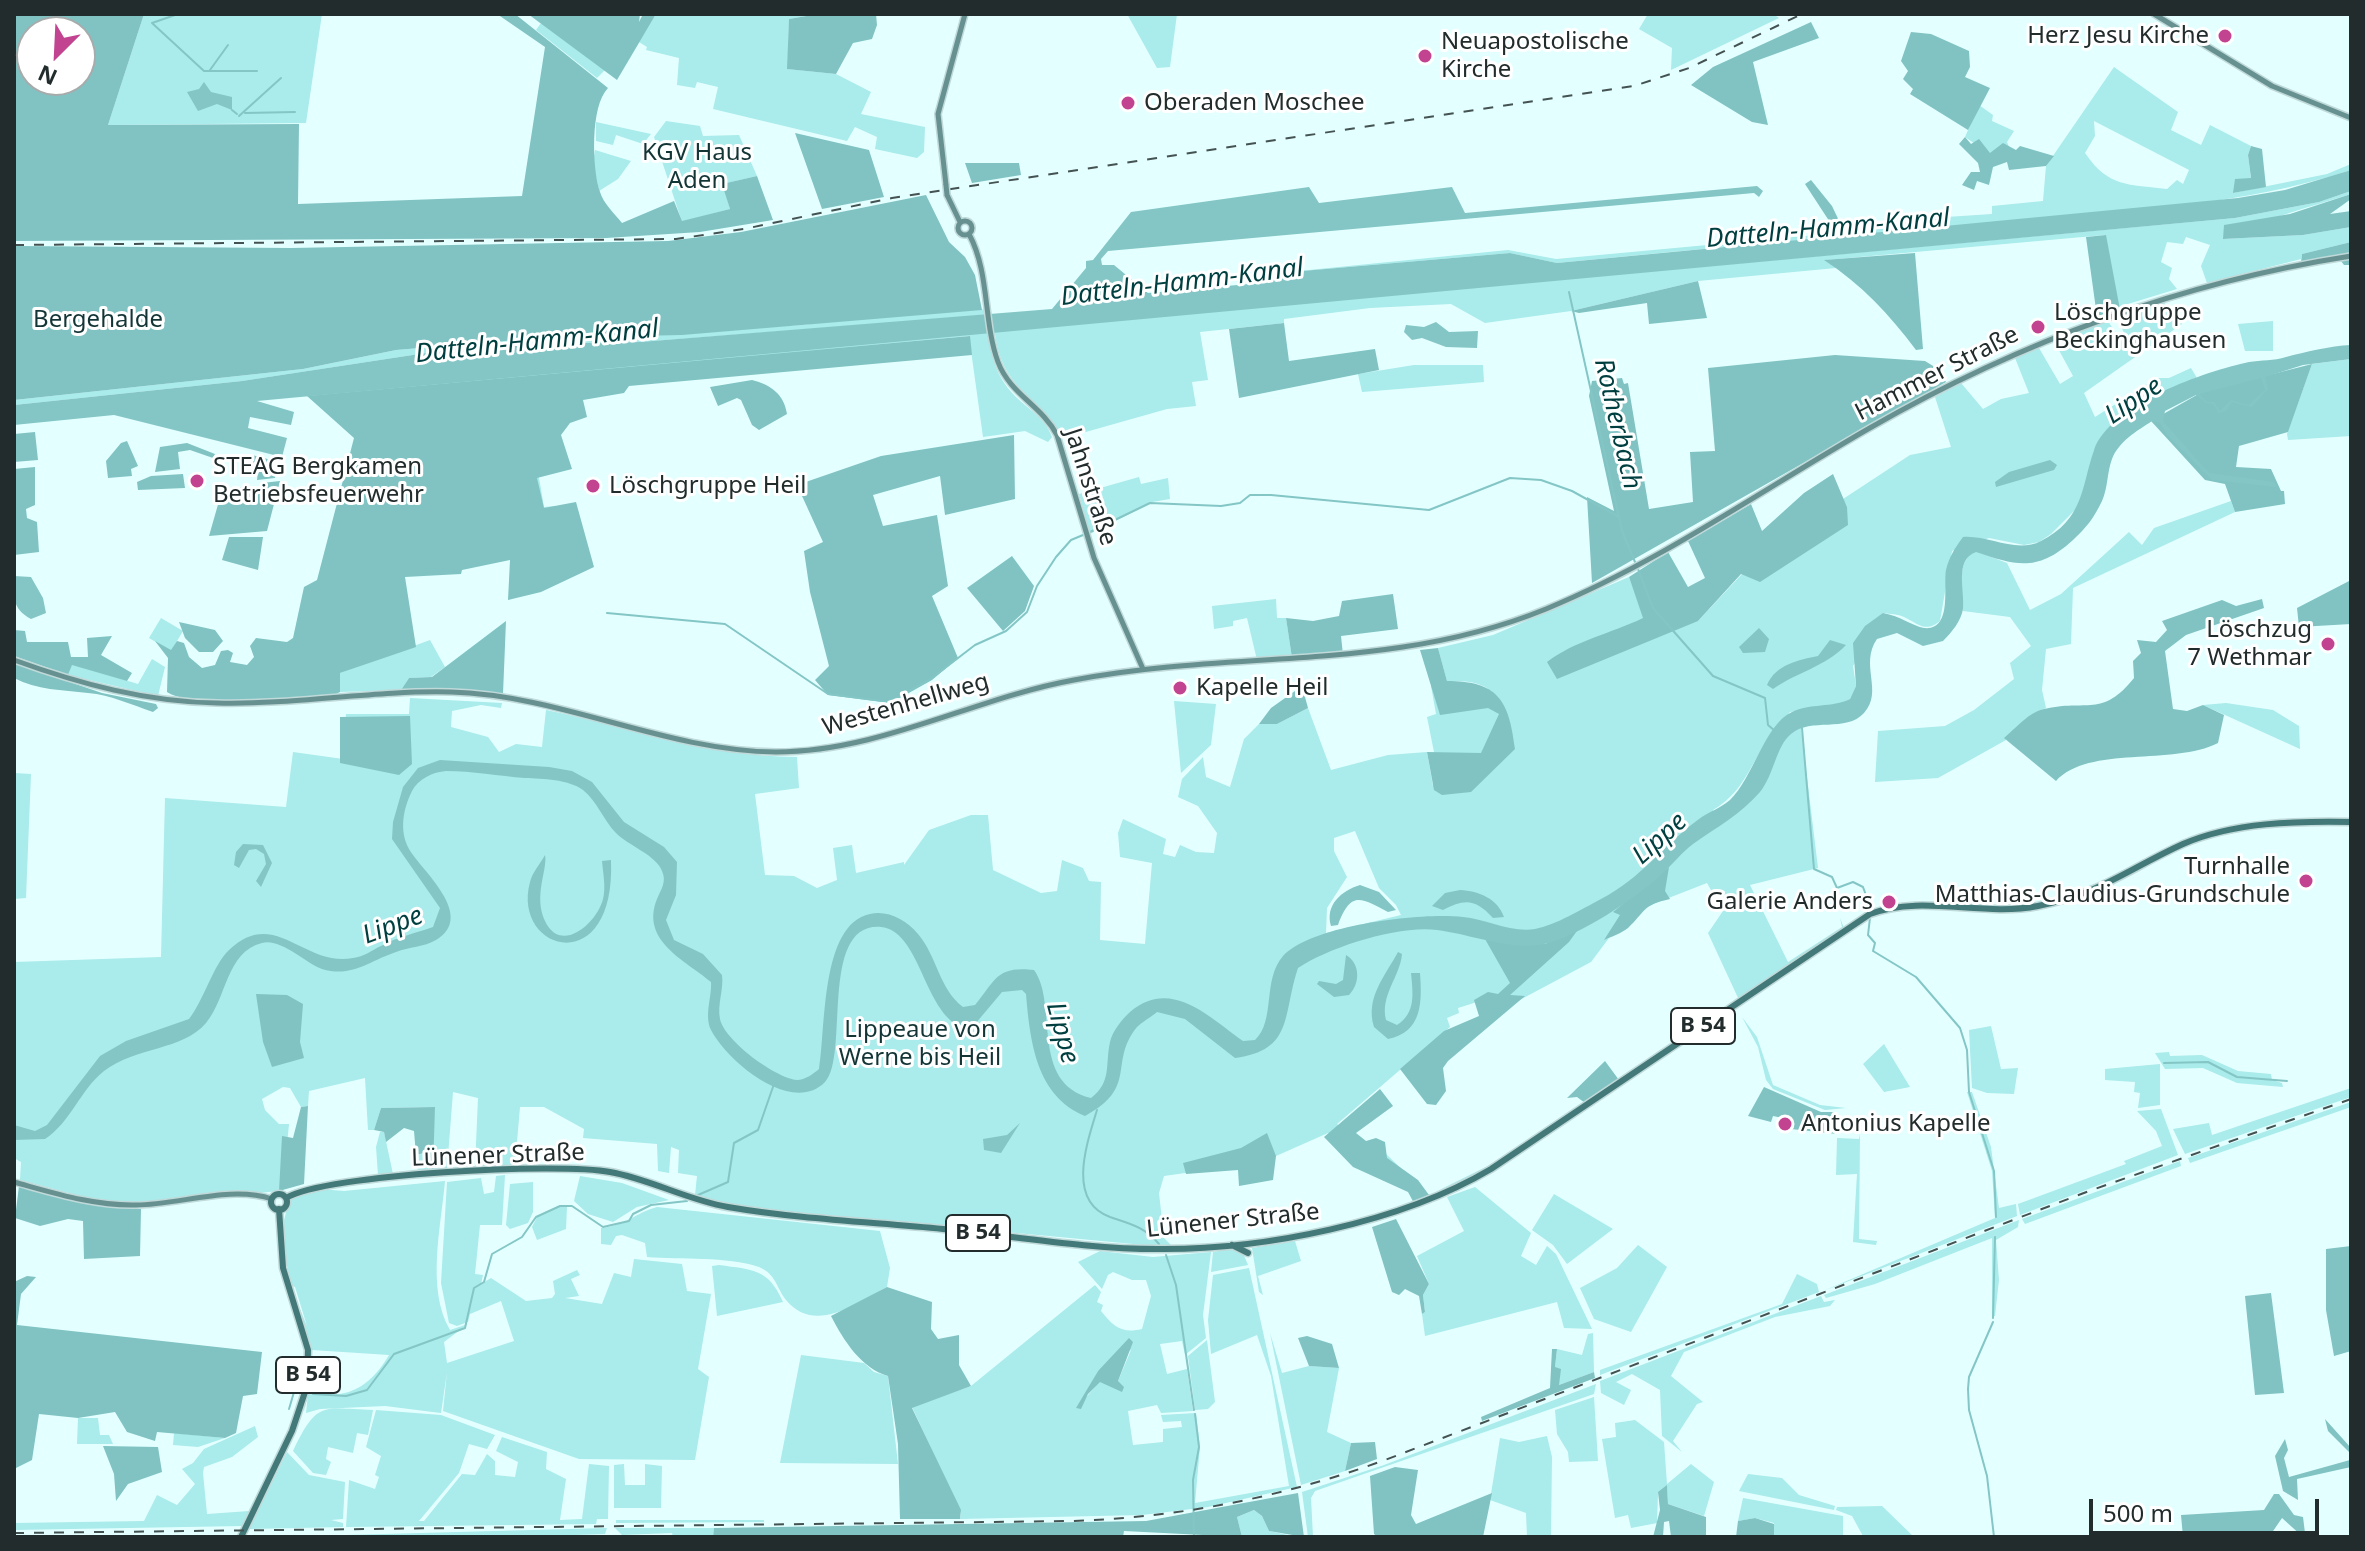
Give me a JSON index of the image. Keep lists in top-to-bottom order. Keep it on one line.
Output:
{"streets":{"main road":["Hammer Straße","Jahnstraße","Westenhellweg","B 54","Lünener Straße"]},"crossings":[["Hammer Straße","Westenhellweg"],["Jahnstraße","Westenhellweg"],["B 54","Lünener Straße"]],"water":["Datteln-Hamm-Kanal","Lippe","Rotherbach"],"parks":["KGV Haus Aden","Bergehalde","Lippeaue von Werne bis Heil"],"places":["Herz Jesu Kirche","Neuapostolische Kirche","Oberaden Moschee","Löschgruppe Beckinghausen","STEAG Bergkamen Betriebsfeuerwehr","Löschgruppe Heil","Löschzug 7 Wethmar","Kapelle Heil","Turnhalle Matthias-Claudius-Grundschule","Galerie Anders","Antonius Kapelle"],"scale_bar":"500 m","north":"bottom left"}
